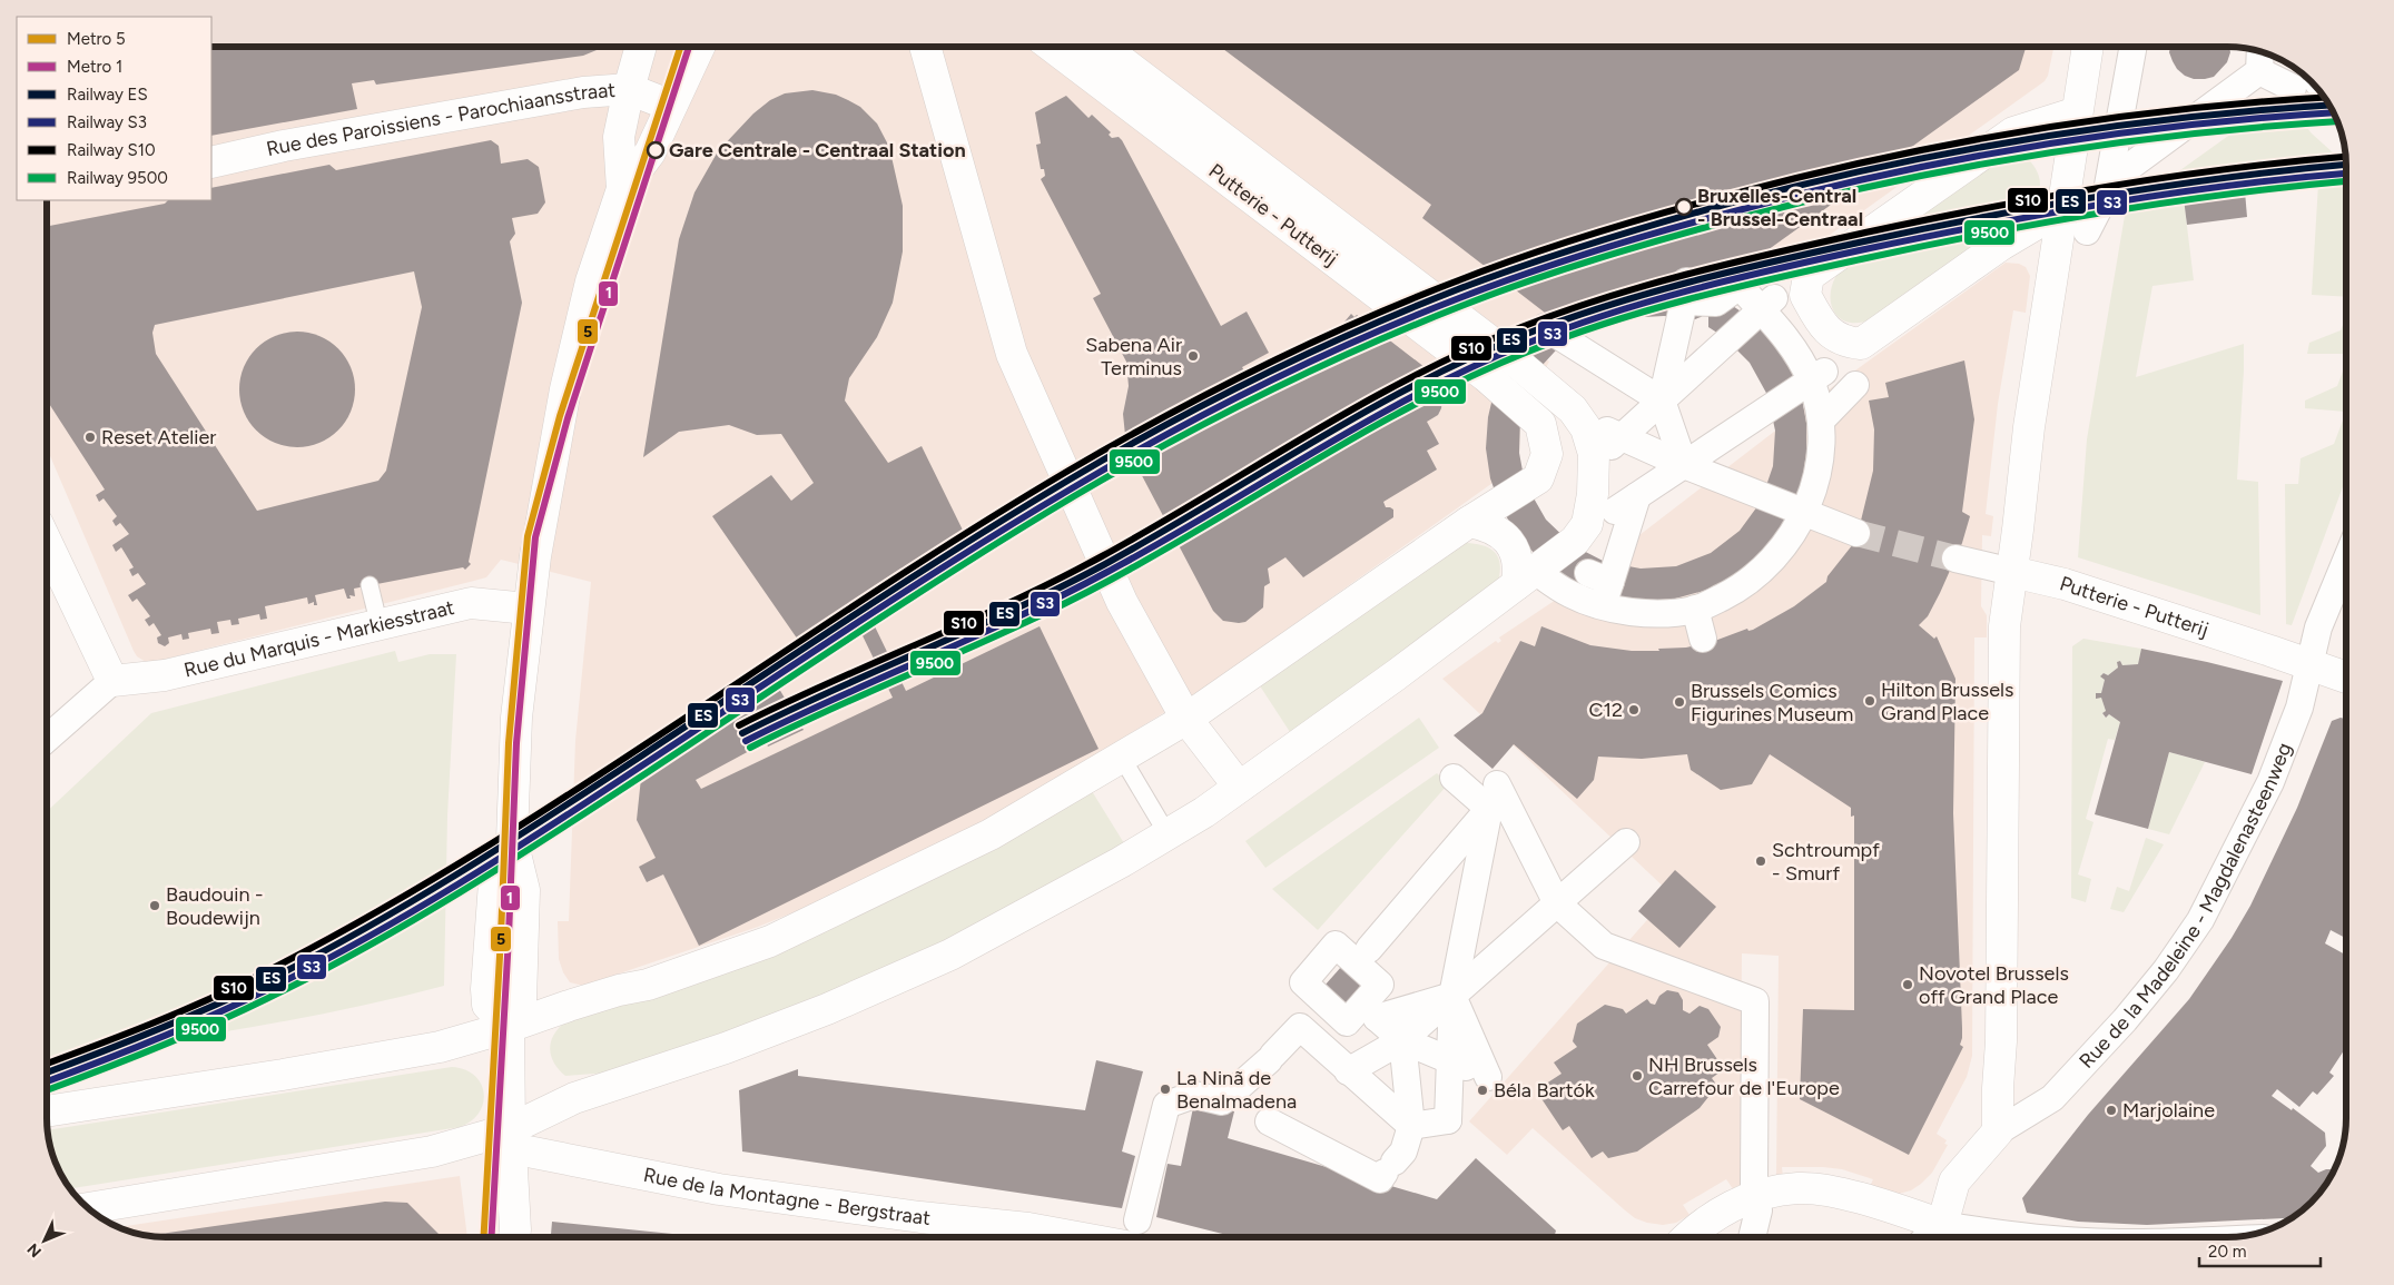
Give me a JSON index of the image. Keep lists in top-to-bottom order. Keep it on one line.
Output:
{"streets":{"street":["Rue des Paroissiens - Parochiaansstraat","Putterie - Putterij","Rue du Marquis - Markiesstraat","Rue de la Madeleine - Magdalenasteenweg","Rue de la Montagne - Bergstraat"]},"crossings":[["Putterie - Putterij","Rue de la Madeleine - Magdalenasteenweg"],["Putterie - Putterij","Rue de la Montagne - Bergstraat"]],"places":["Gare Centrale - Centraal Station","Bruxelles-Central - Brussel-Centraal","Sabena Air Terminus","Reset Atelier","Hilton Brussels Grand Place","Brussels Comics Figurines Museum","C12","Schtroumpf - Smurf","Baudouin - Boudewijn","Novotel Brussels off Grand Place","NH Brussels Carrefour de l'Europe","La Ninã de Benalmadena","Béla Bartók","Marjolaine"],"lines":["metro line 1","metro line 5","rail line S10","rail line ES","rail line S3","rail line 9500"],"legend":["Metro 5","Metro 1","Railway ES","Railway S3","Railway S10","Railway 9500"],"scale_bar":"20 m","north":"bottom left"}
